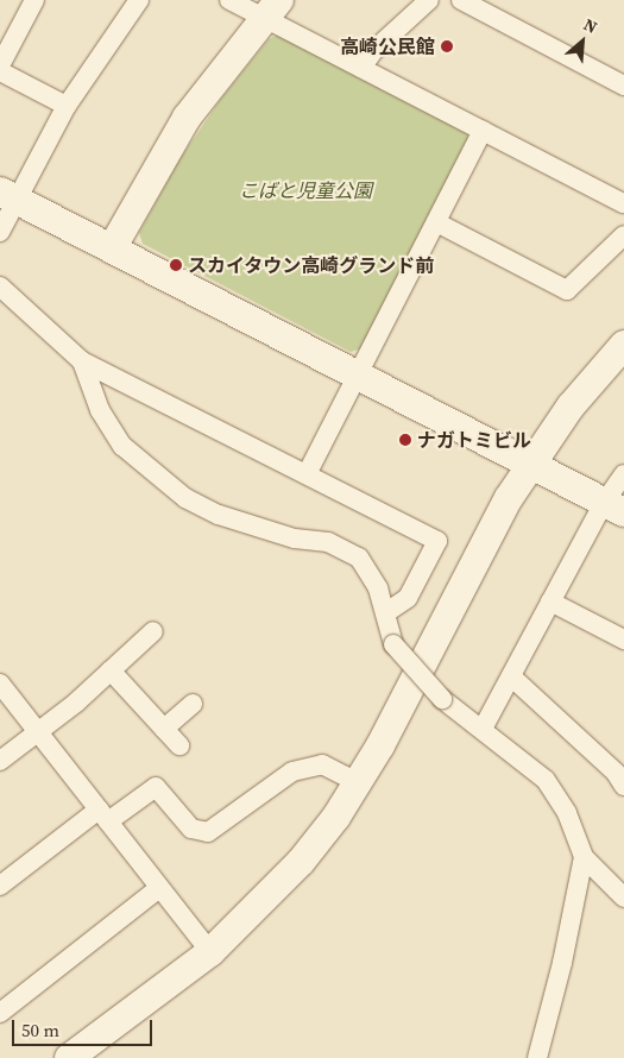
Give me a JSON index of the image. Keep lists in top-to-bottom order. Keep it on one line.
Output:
{"parks":["こばと児童公園"],"places":["高崎公民館","スカイタウン高崎グランド前","ナガトミビル"],"scale_bar":"50 m","north":"top right"}
